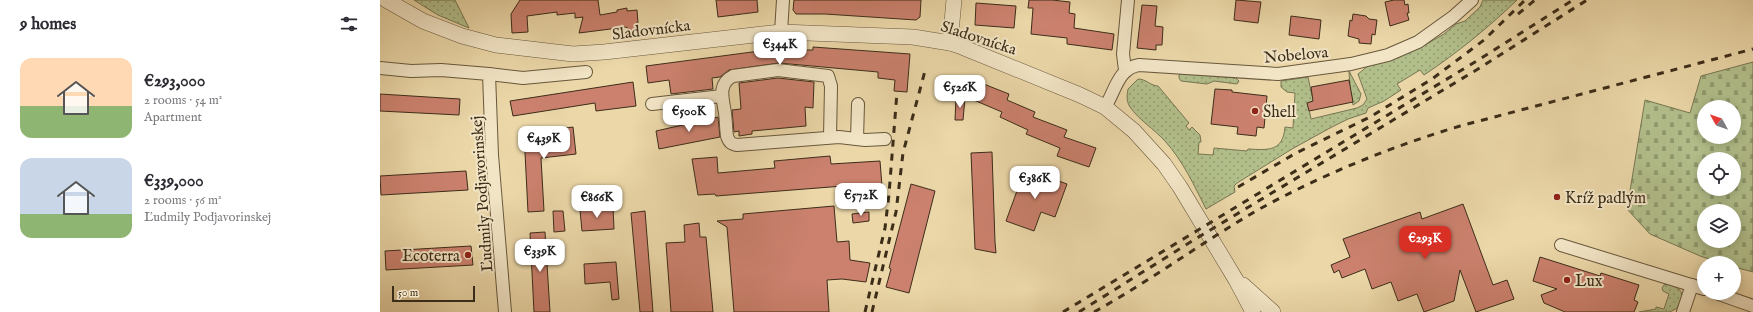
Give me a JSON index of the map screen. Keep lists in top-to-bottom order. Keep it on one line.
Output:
{"streets":{"street":["Sladovnícka","Nobelova","Ľudmily Podjavorinskej"]},"places":["Shell","Kríž padlým","Ecoterra","Lux"],"scale_bar":"50 m","north":"top left","page":{"heading":"9 homes","price":["€344K","€526K","€500K","€439K","€386K","€572K","€866K","€293K","€339K"],"list":[{"name":"€293,000","note":"2 rooms · 54 m² · Apartment"},{"name":"€339,000","note":"2 rooms · 56 m² · Ľudmily Podjavorinskej"}],"map_buttons":"+","scale":"50 m"}}
